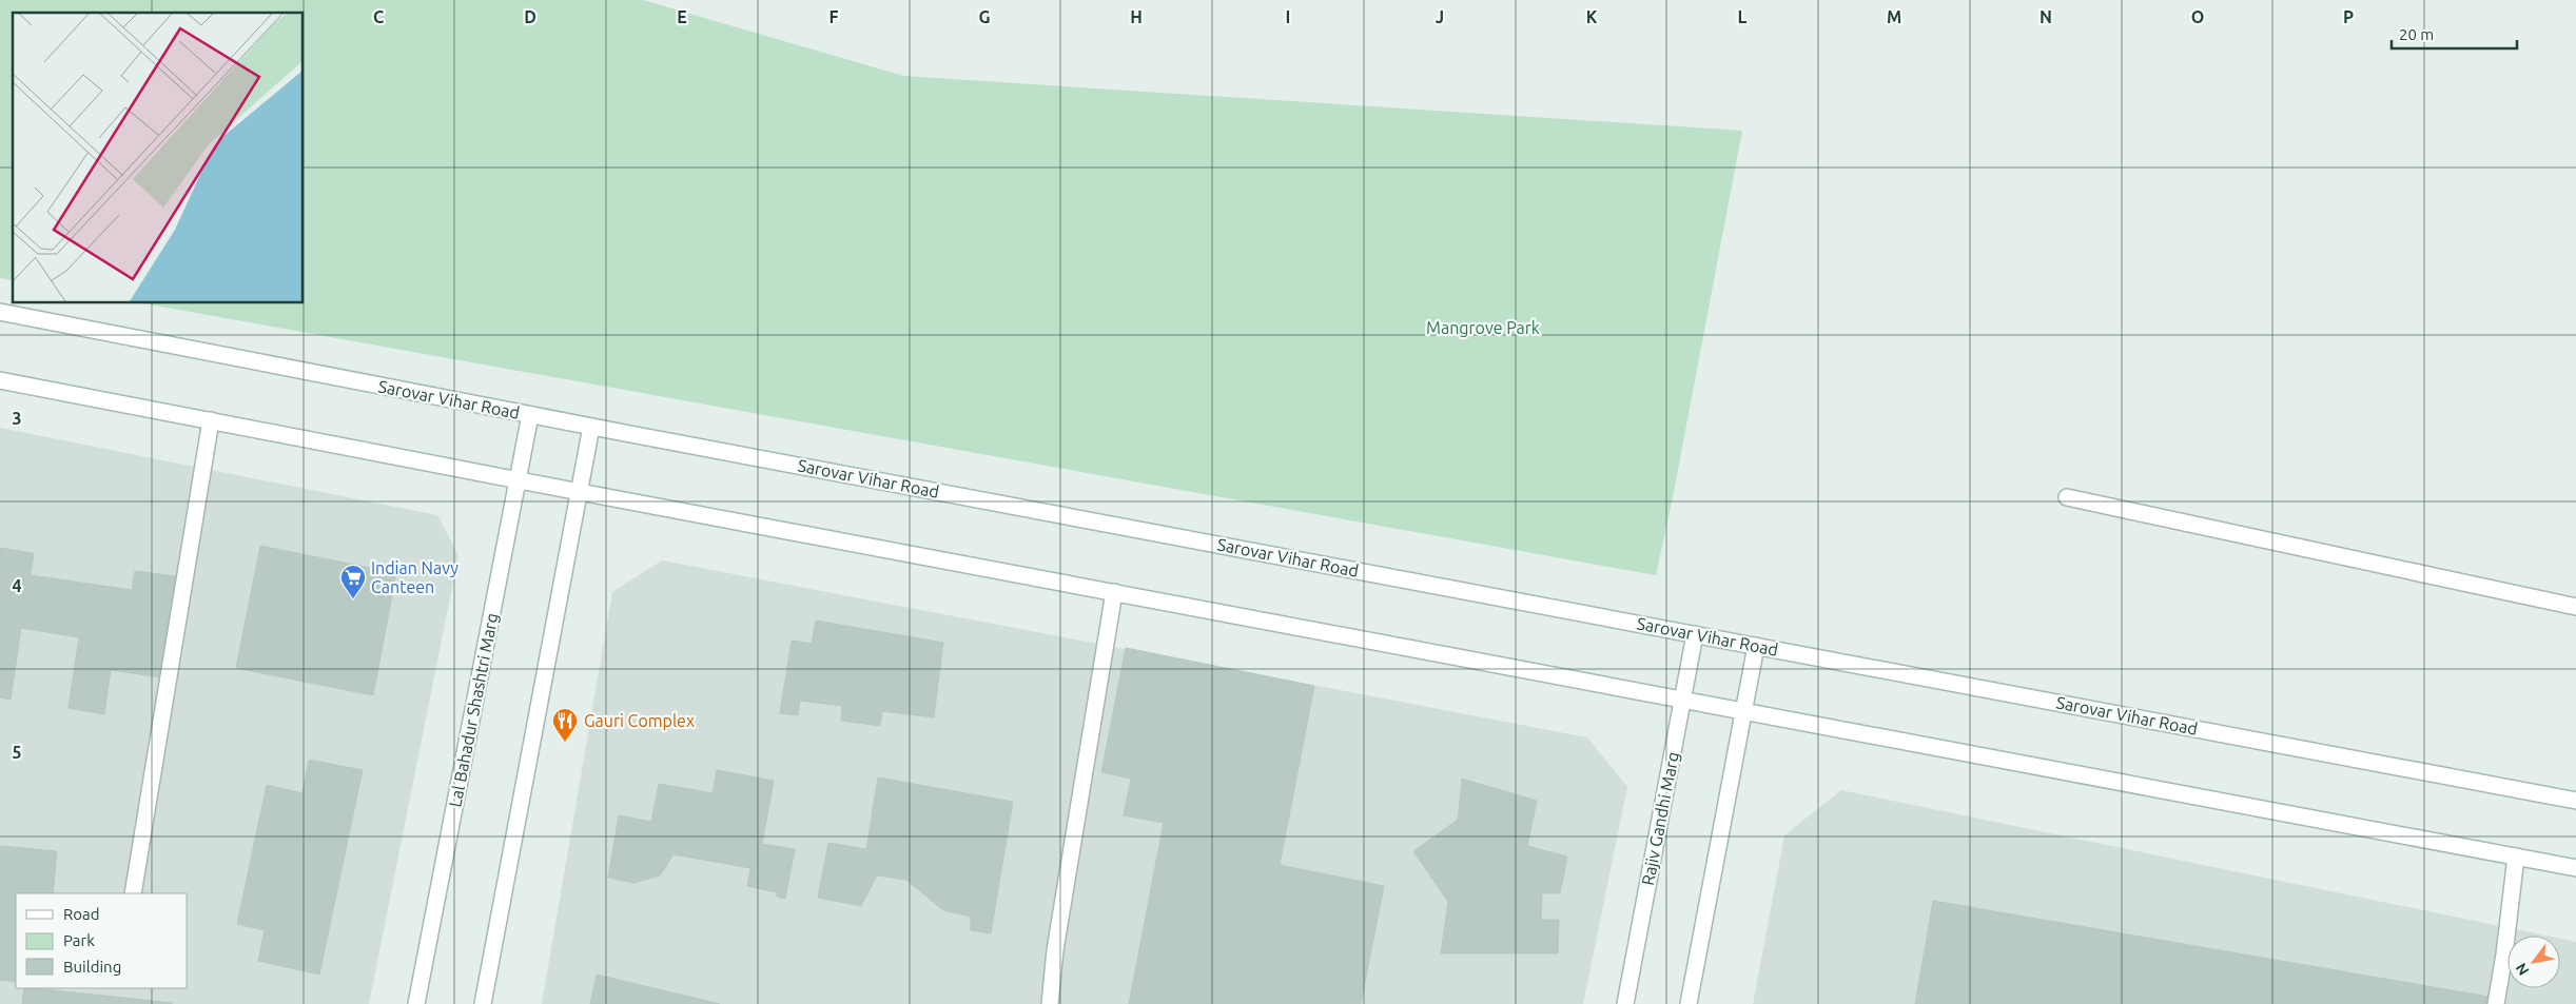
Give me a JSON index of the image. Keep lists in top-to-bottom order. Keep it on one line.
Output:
{"streets":{"street":["Sarovar Vihar Road","Lal Bahadur Shashtri Marg","Rajiv Gandhi Marg"]},"crossings":[["Sarovar Vihar Road","Lal Bahadur Shashtri Marg"],["Sarovar Vihar Road","Rajiv Gandhi Marg"]],"parks":["Mangrove Park"],"places":{"supermarket":["Indian Navy Canteen"],"restaurant":["Gauri Complex"]},"legend":["Road","Park","Building"],"scale_bar":"20 m","north":"bottom left","grid":{"columns":["C","D","E","F","G","H","I","J","K","L","M","N","O","P"],"rows":["3","4","5"]}}
